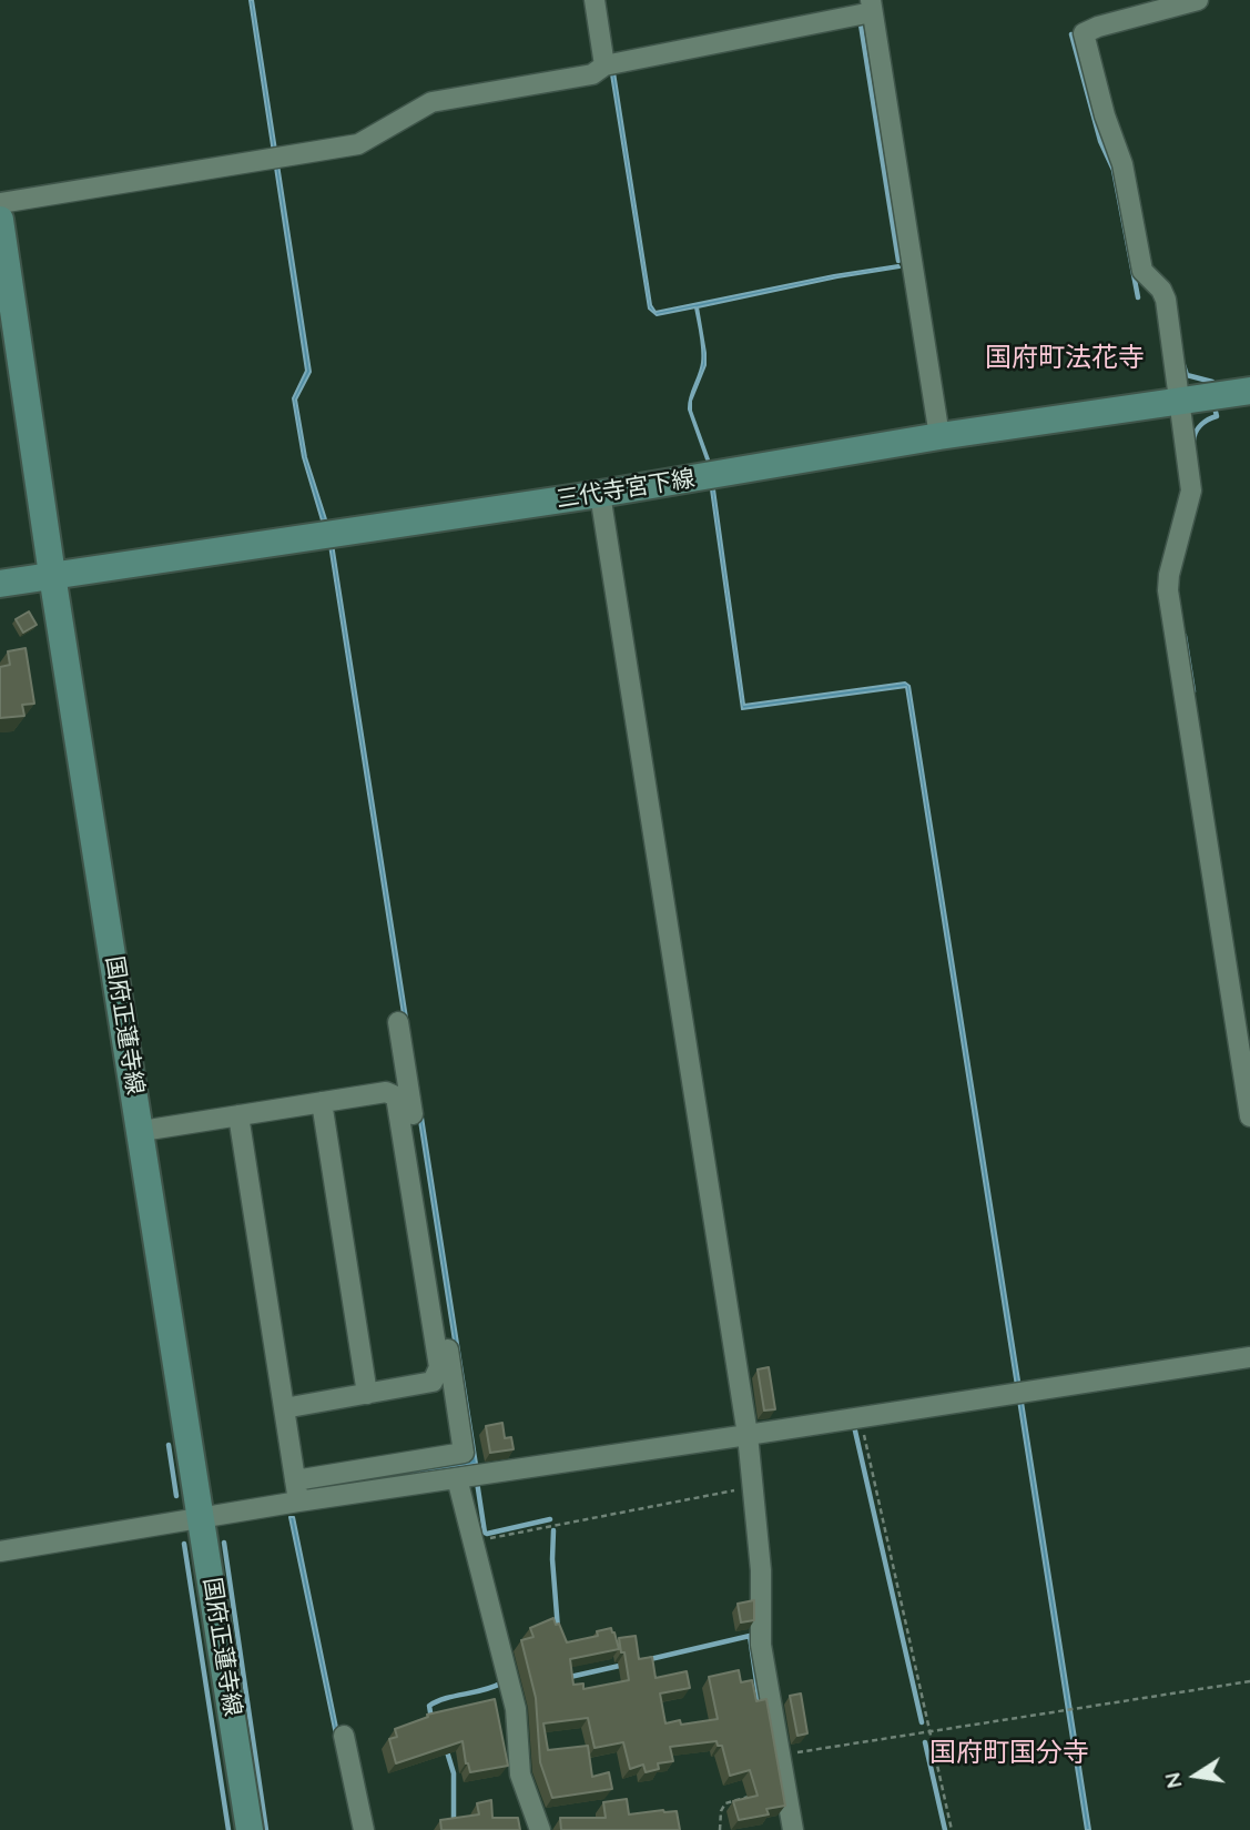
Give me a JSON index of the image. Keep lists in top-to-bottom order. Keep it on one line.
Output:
{"streets":{"main road":["三代寺宮下線","国府正蓮寺線"]},"crossings":[["三代寺宮下線","国府正蓮寺線"]],"districts":["国府町法花寺","国府町国分寺"],"north":"left"}
